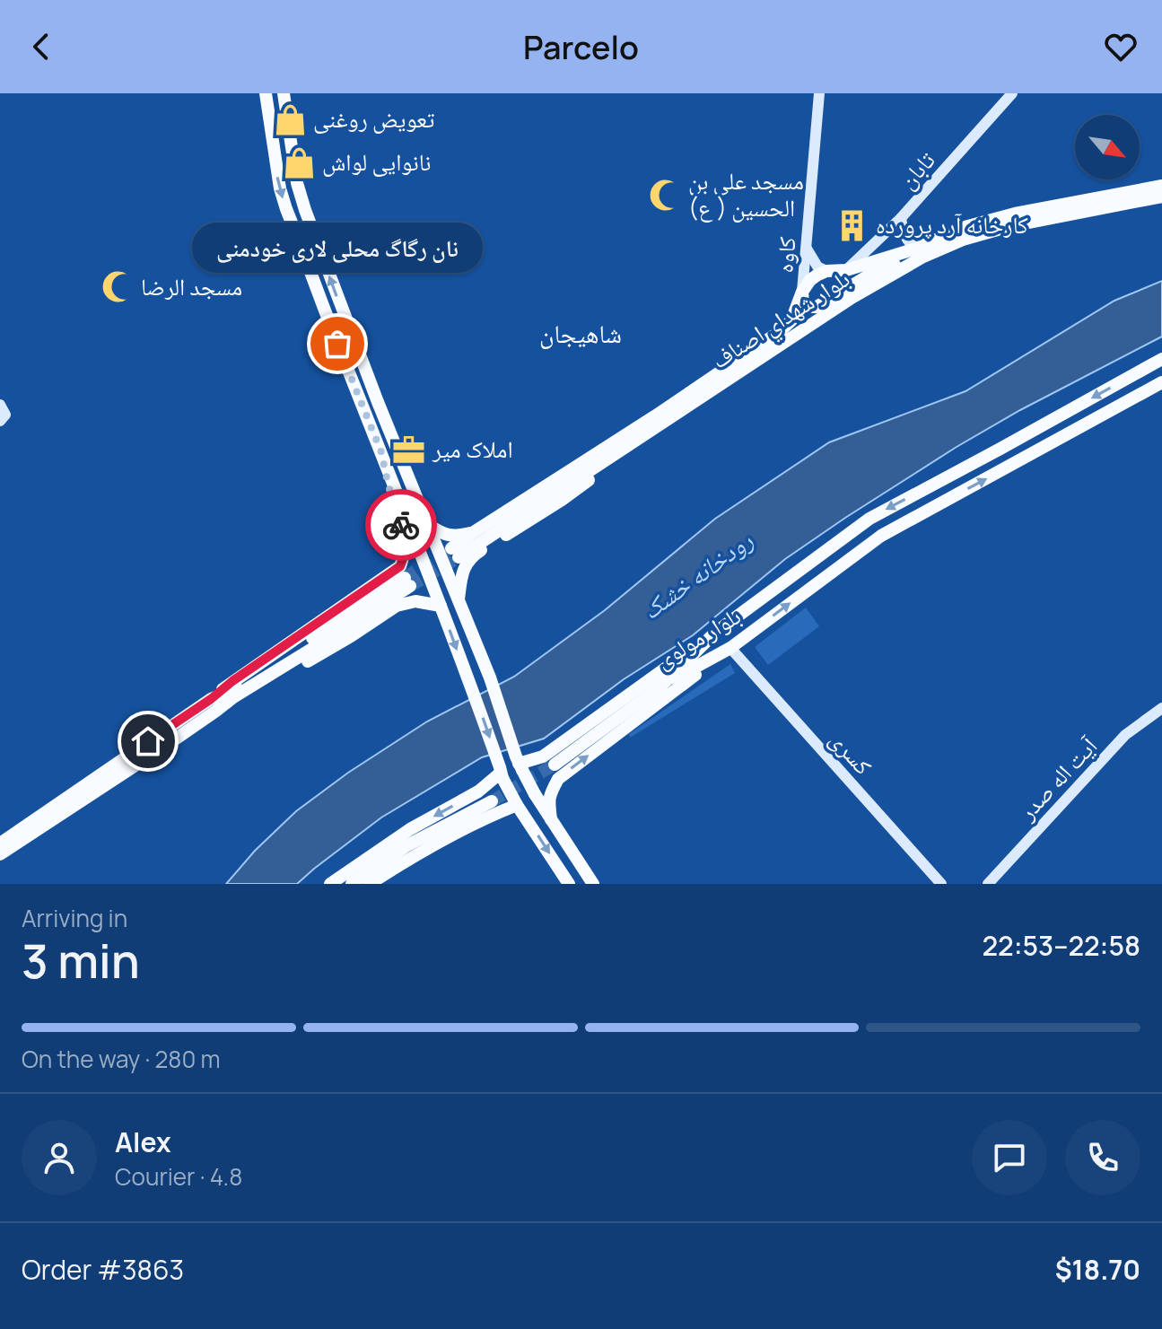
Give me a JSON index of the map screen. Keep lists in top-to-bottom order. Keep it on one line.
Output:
{"streets":{"main road":["بلوار شهداي اصناف","بلوار مولوی"],"street":["تابان","کاوه","کسری","آیت اله صدر"]},"crossings":[["تابان","بلوار شهداي اصناف"],["کاوه","بلوار شهداي اصناف"],["بلوار مولوی","کسری"]],"districts":["شاهیجان"],"water":["رودخانه خشک"],"places":{"shop":["تعویض روغنی","نانوایی لواش"],"mosque":["مسجد علی بن الحسین ( ع)","مسجد الرضا"],"building":["کارخانه آرد پرورده"],"other":["نان رگاگ محلی لاری خودمنی"],"office":["املاک میر"]},"north":"bottom right","page":{"header":"Parcelo","bubble":"نان رگاگ محلی لاری خودمنی","heading":["3 min","Arriving in","22:53–22:58"],"panel":["Alex","Courier · 4.8","Order #3863","$18.70"],"bar":"On the way · 280 m"}}
